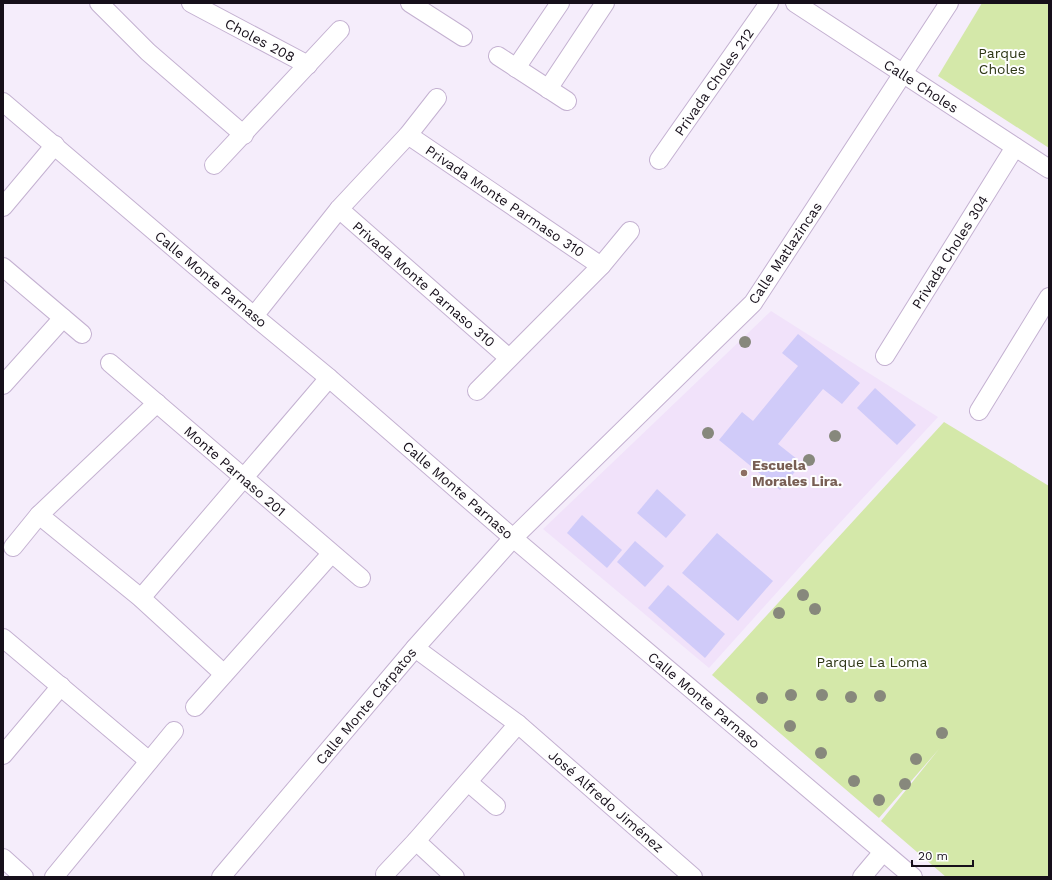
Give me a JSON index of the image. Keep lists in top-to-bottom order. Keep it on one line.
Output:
{"streets":{"street":["Choles 208","Privada Choles 212","Calle Choles","Privada Monte Parmaso 310","Privada Choles 304","Calle Matlazincas","Calle Monte Parnaso","Privada Monte Parnaso 310","Monte Parnaso 201","Calle Monte Cárpatos","José Alfredo Jiménez"]},"crossings":[["Calle Choles","Privada Choles 304"],["Calle Choles","Calle Matlazincas"],["Privada Monte Parmaso 310","Privada Monte Parnaso 310"],["Calle Matlazincas","Calle Monte Parnaso"],["Calle Matlazincas","Calle Monte Cárpatos"],["Calle Monte Parnaso","Calle Monte Cárpatos"],["Calle Monte Cárpatos","José Alfredo Jiménez"]],"parks":["Parque Choles","Parque La Loma"],"places":["Escuela Morales Lira."],"scale_bar":"20 m"}
